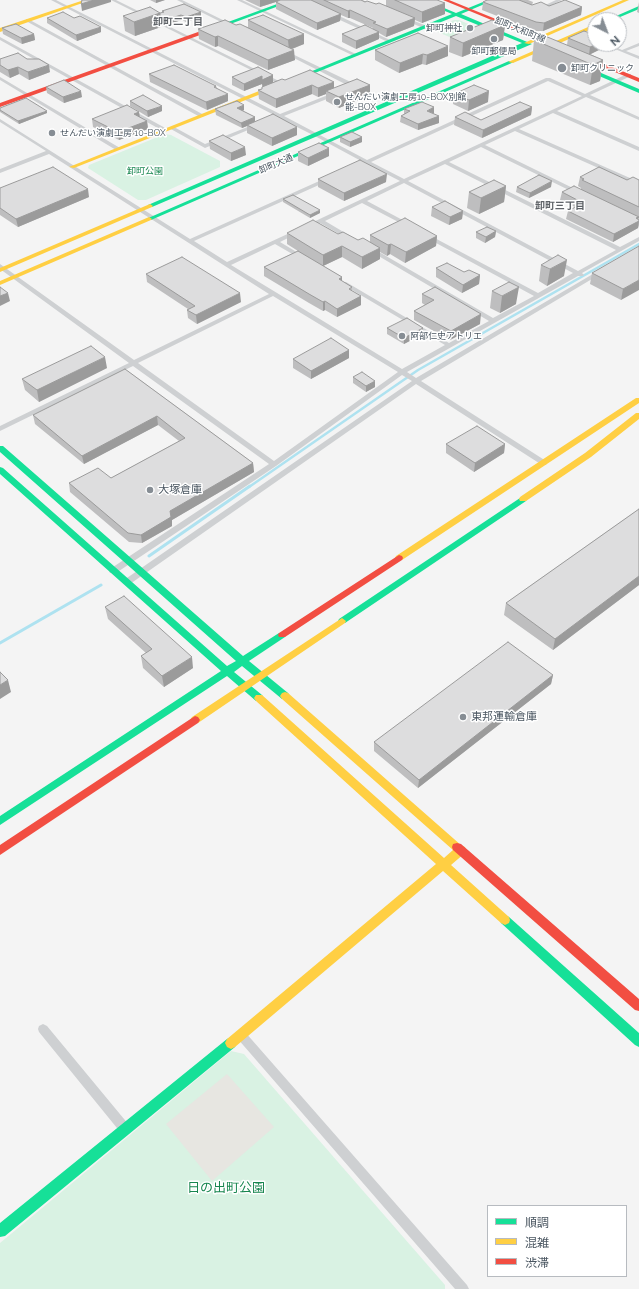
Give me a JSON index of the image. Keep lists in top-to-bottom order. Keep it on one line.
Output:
{"streets":{"street":["卸町大和町線","卸町大通"]},"crossings":[["卸町大和町線","卸町大通"]],"districts":["卸町二丁目","卸町三丁目"],"parks":["卸町公園","日の出町公園"],"places":["卸町神社","卸町郵便局","卸町クリニック","せんだい演劇工房10-BOX別館 能-BOX","せんだい演劇工房 10-BOX","阿部仁史アトリエ","大塚倉庫","東邦運輸倉庫"],"legend":["順調","混雑","渋滞"],"north":"bottom right"}
